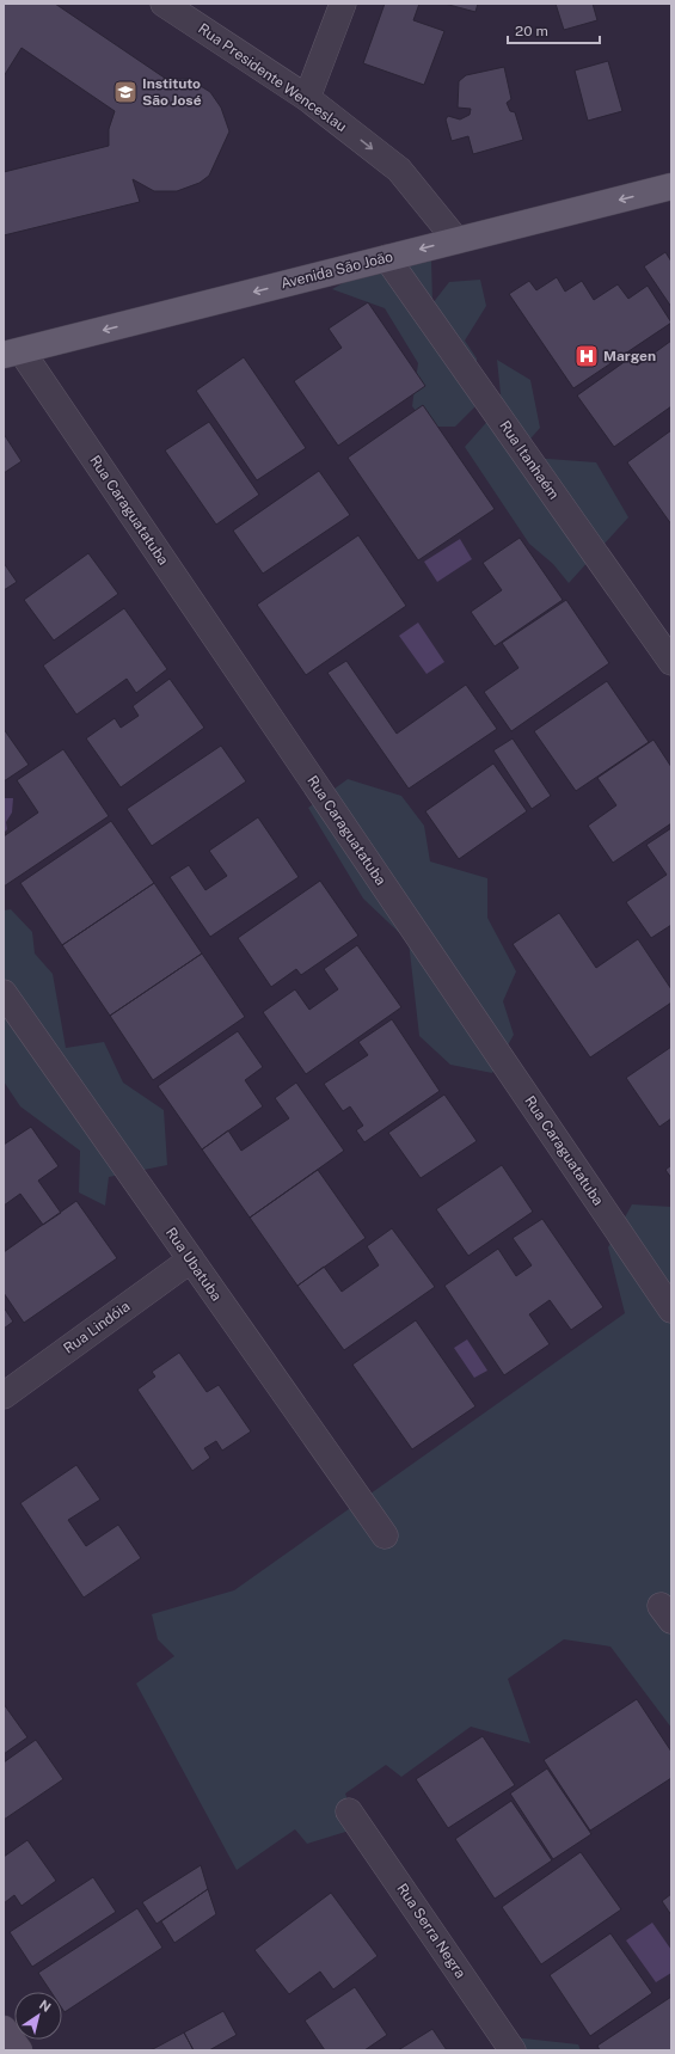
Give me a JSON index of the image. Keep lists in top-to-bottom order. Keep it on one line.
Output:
{"streets":{"main road":["Avenida São João"],"street":["Rua Presidente Wenceslau","Rua Itanhaém","Rua Caraguatatuba","Rua Ubatuba","Rua Lindóia","Rua Serra Negra"]},"crossings":[["Rua Presidente Wenceslau","Avenida São João"],["Avenida São João","Rua Itanhaém"],["Avenida São João","Rua Caraguatatuba"],["Rua Ubatuba","Rua Lindóia"]],"one_way":["Rua Presidente Wenceslau","Avenida São João"],"places":{"school or university":["Instituto São José"],"hospital":["Margen"]},"scale_bar":"20 m","north":"top right"}
